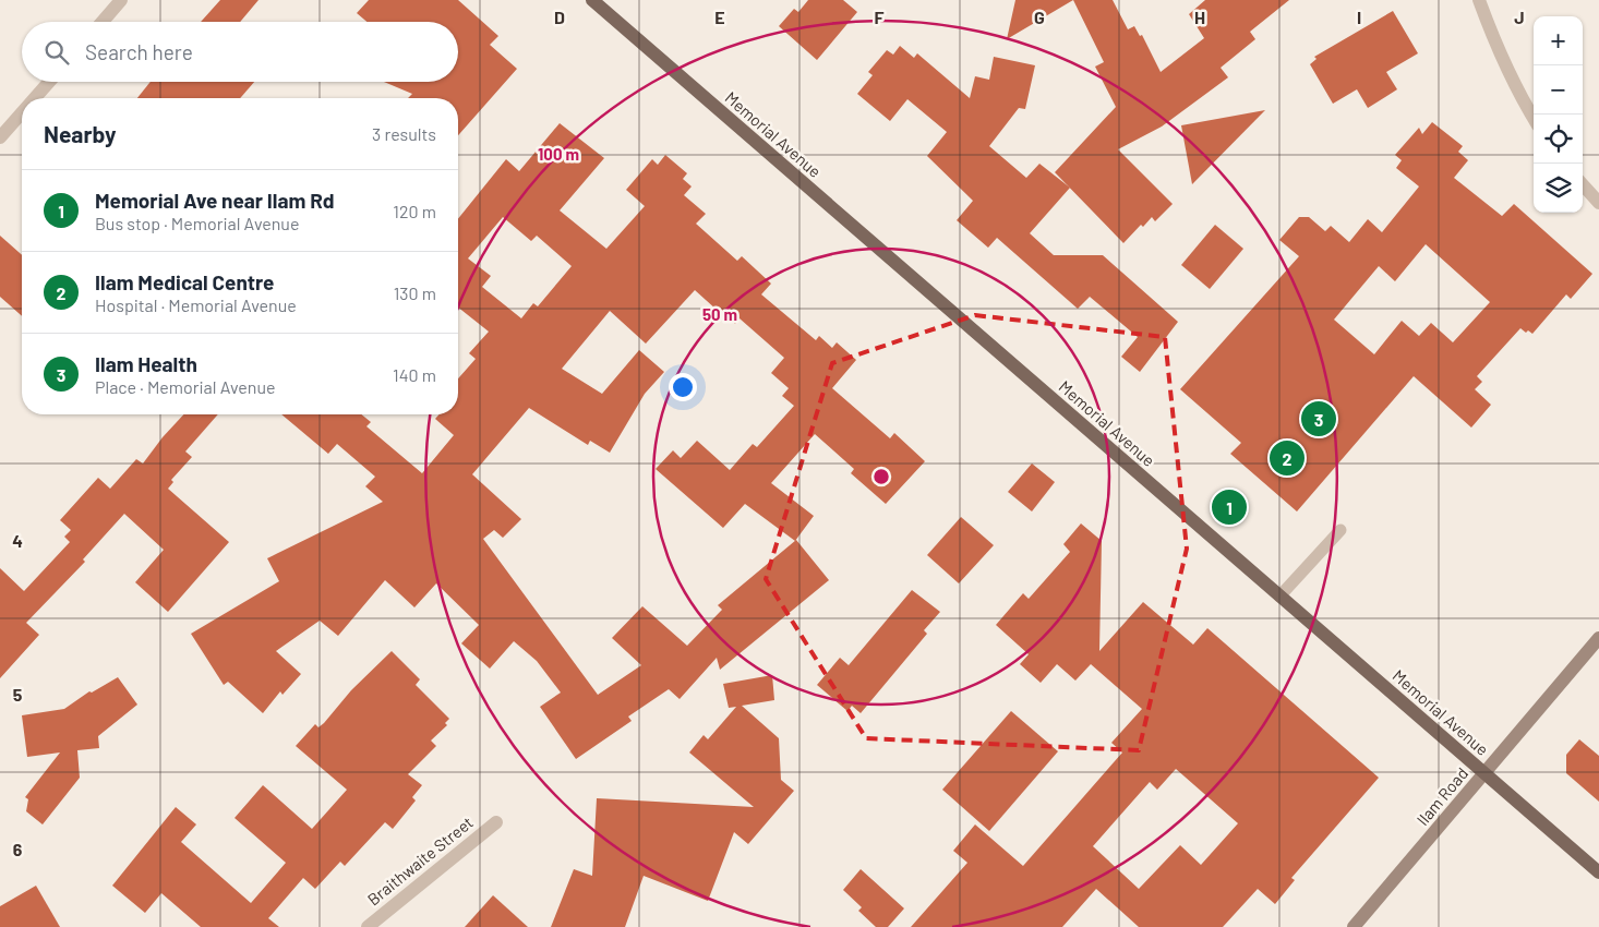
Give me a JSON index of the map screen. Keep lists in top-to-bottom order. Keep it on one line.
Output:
{"streets":{"main road":["Memorial Avenue"],"street":["Ilam Road","Braithwaite Street"]},"crossings":[["Memorial Avenue","Ilam Road"]],"page":{"map_buttons":["+","−"],"search":"Search here","heading":["Nearby","3 results"],"list":[{"mark":"1","name":"Memorial Ave near Ilam Rd","note":"Bus stop · Memorial Avenue","value":"120 m"},{"mark":"2","name":"Ilam Medical Centre","note":"Hospital · Memorial Avenue","value":"130 m"},{"mark":"3","name":"Ilam Health","note":"Place · Memorial Avenue","value":"140 m"}],"pins":["3","2","1"]},"grid":{"columns":["D","E","F","G","H","I","J"],"rows":["4","5","6"]},"rings":["100 m","50 m"]}
